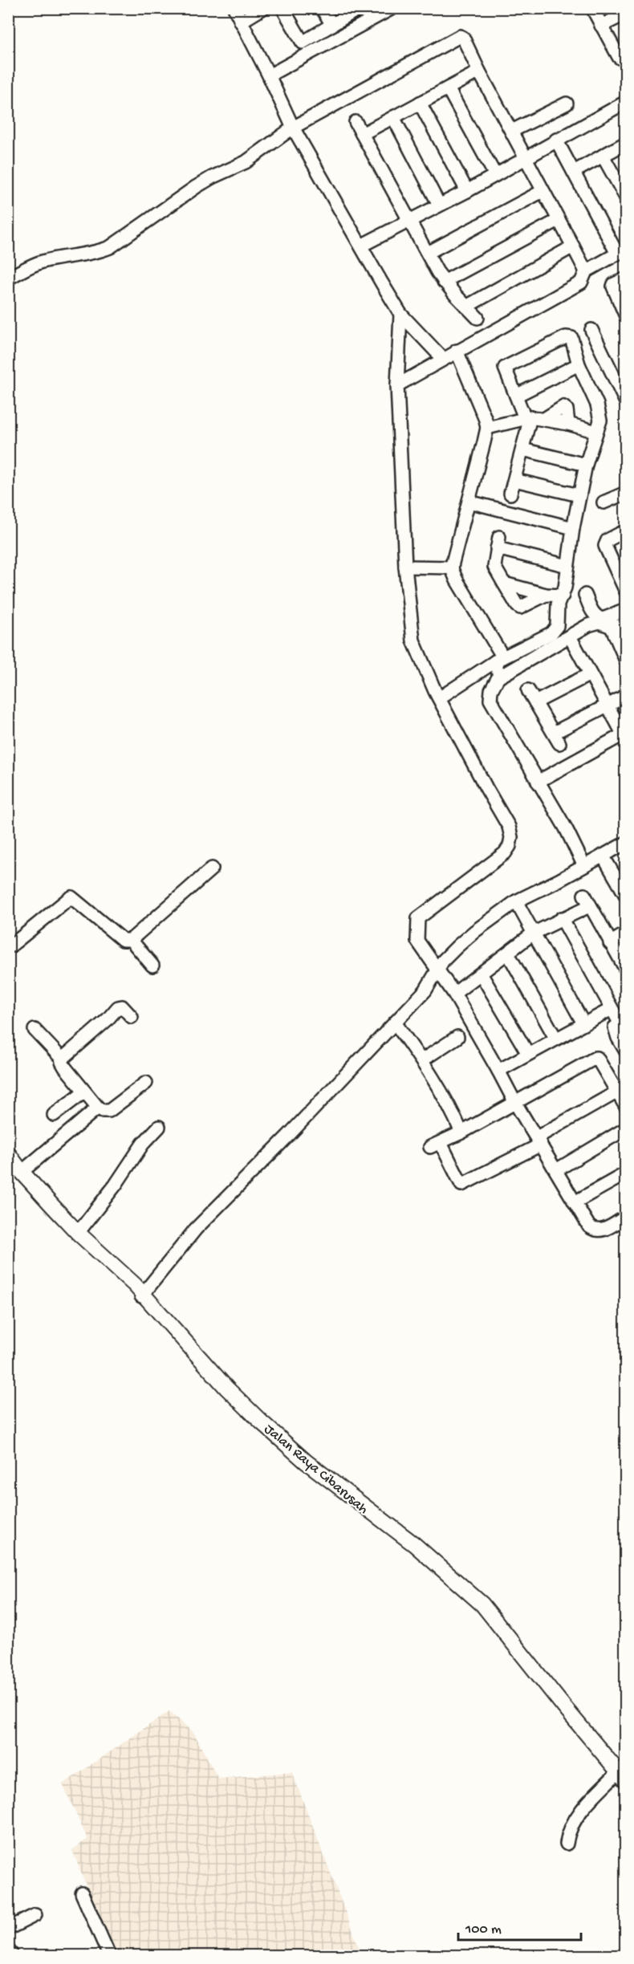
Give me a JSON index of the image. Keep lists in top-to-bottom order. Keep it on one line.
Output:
{"streets":{"main road":["Jalan Raya Cibarusah"]},"scale_bar":"100 m"}
